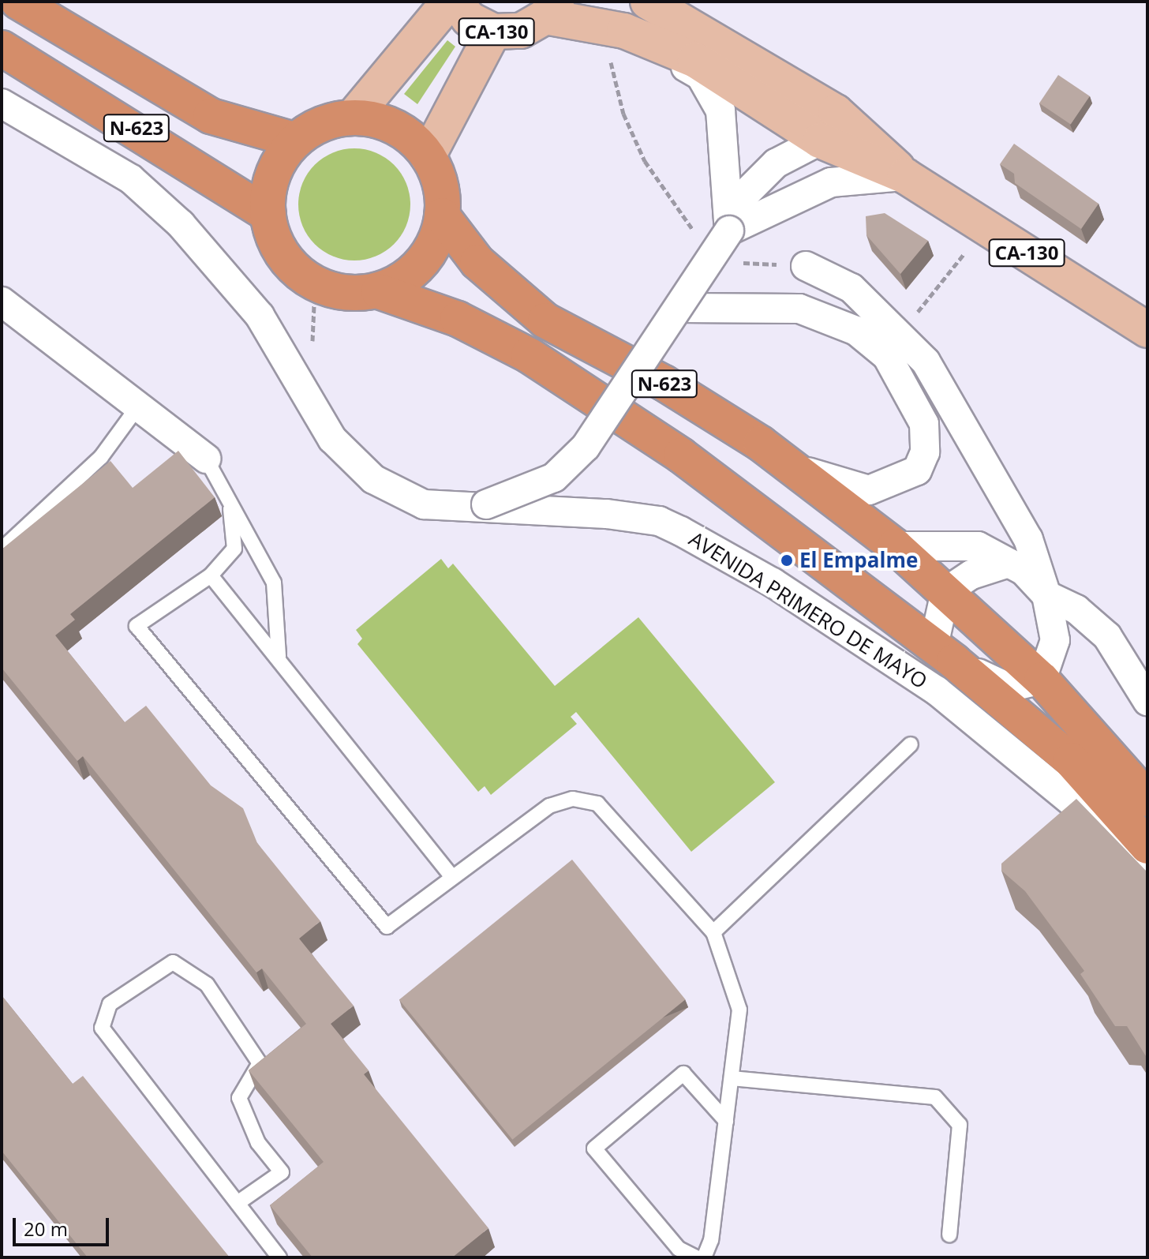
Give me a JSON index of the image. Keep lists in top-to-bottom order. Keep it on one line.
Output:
{"streets":{"highway":["N-623"],"main road":["CA-130"],"street":["AVENIDA PRIMERO DE MAYO"]},"crossings":[["CA-130","AVENIDA PRIMERO DE MAYO"]],"places":["El Empalme"],"scale_bar":"20 m"}
